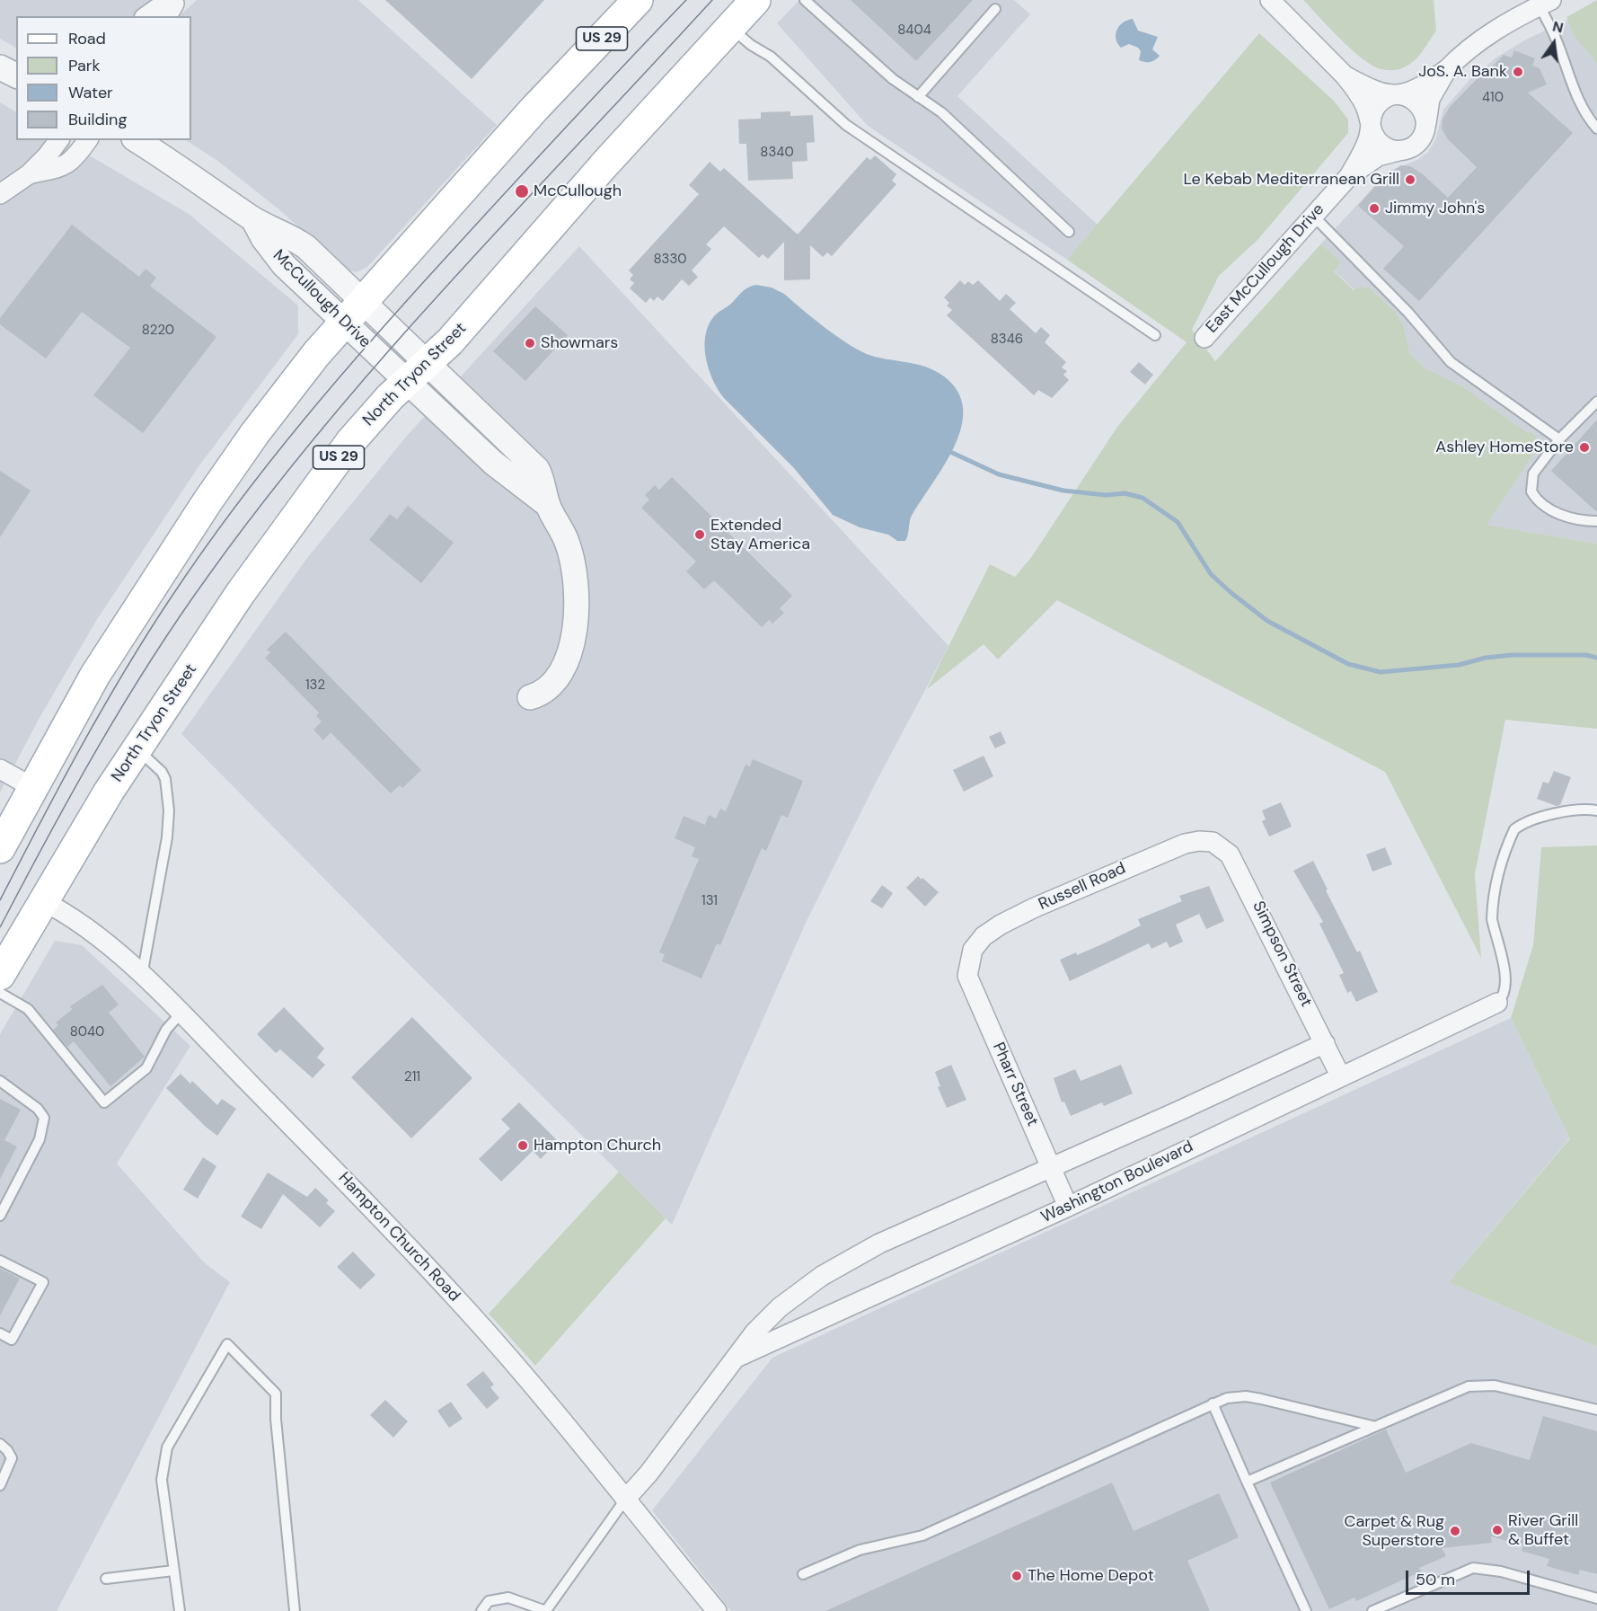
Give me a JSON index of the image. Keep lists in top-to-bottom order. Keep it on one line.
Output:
{"streets":{"main road":["US 29","North Tryon Street"],"street":["East McCullough Drive","McCullough Drive","Russell Road","Simpson Street","Pharr Street","Washington Boulevard","Hampton Church Road"]},"crossings":[["US 29","McCullough Drive"],["McCullough Drive","North Tryon Street"],["North Tryon Street","Hampton Church Road"],["Russell Road","Simpson Street"],["Russell Road","Pharr Street"],["Simpson Street","Washington Boulevard"],["Pharr Street","Washington Boulevard"],["Washington Boulevard","Hampton Church Road"]],"places":["JoS. A. Bank","Le Kebab Mediterranean Grill","McCullough","Jimmy John's","Showmars","Ashley HomeStore","Extended Stay America","Hampton Church","River Grill & Buffet","Carpet & Rug Superstore","The Home Depot"],"house_numbers":["8404","410","8340","8330","8220","8346","132","131","8040","211"],"legend":["Road","Park","Water","Building"],"scale_bar":"50 m","north":"top"}
